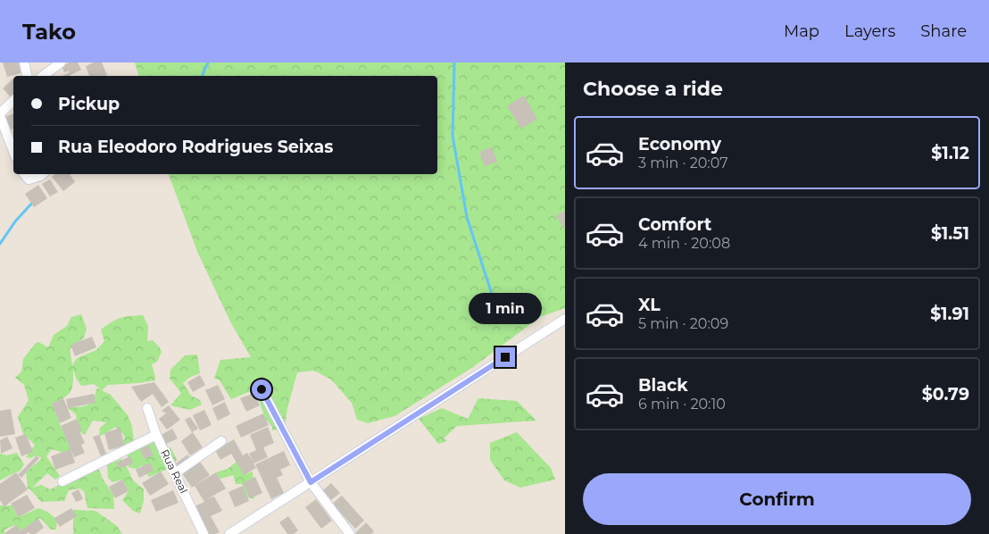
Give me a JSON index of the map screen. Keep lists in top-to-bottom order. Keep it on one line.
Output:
{"streets":{"street":["Rua Real"]},"page":{"header":"Tako","nav":["Map","Layers","Share"],"heading":"Choose a ride","banner":["Pickup","Rua Eleodoro Rodrigues Seixas"],"list":[{"name":"Economy","note":"3 min · 20:07","value":"$1.12"},{"name":"Comfort","note":"4 min · 20:08","value":"$1.51"},{"name":"XL","note":"5 min · 20:09","value":"$1.91"},{"name":"Black","note":"6 min · 20:10","value":"$0.79"}],"bubble":"1 min","buttons":"Confirm"}}
